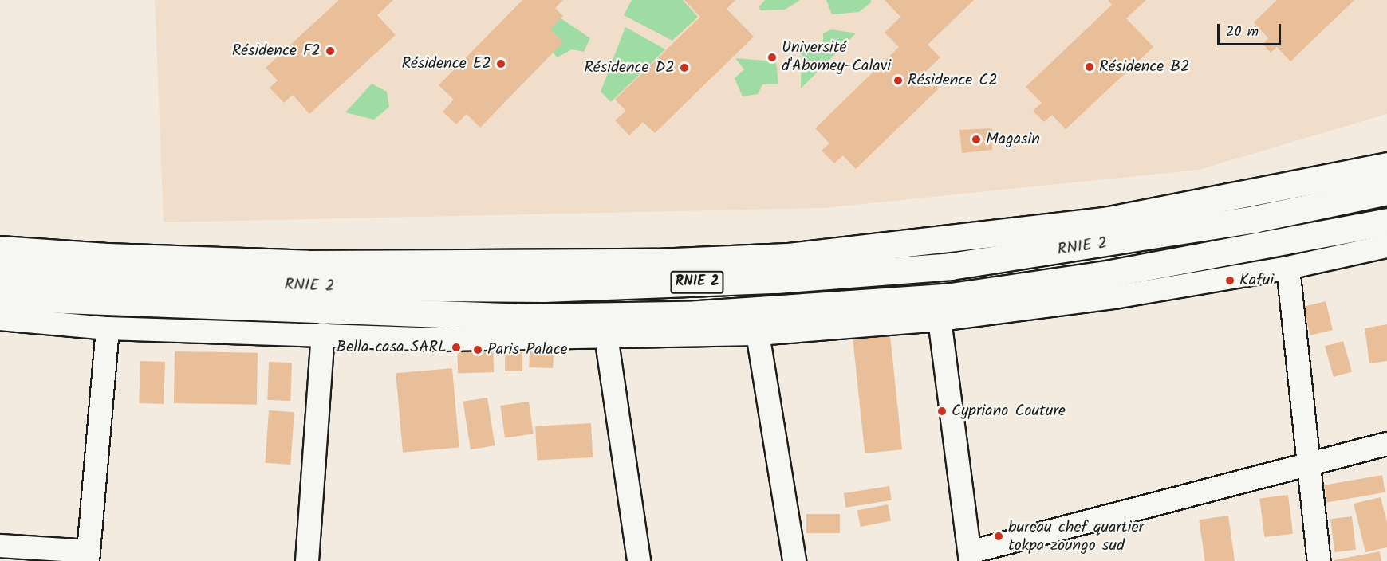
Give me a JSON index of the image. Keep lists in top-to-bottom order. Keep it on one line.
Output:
{"streets":{"main road":["RNIE 2"]},"places":["Résidence F2","Université d'Abomey-Calavi","Résidence E2","Résidence B2","Résidence D2","Résidence C2","Magasin","Kafui","Bella casa SARL","Paris Palace","Cypriano Couture","bureau chef quartier tokpa zoungo sud"],"scale_bar":"20 m"}
